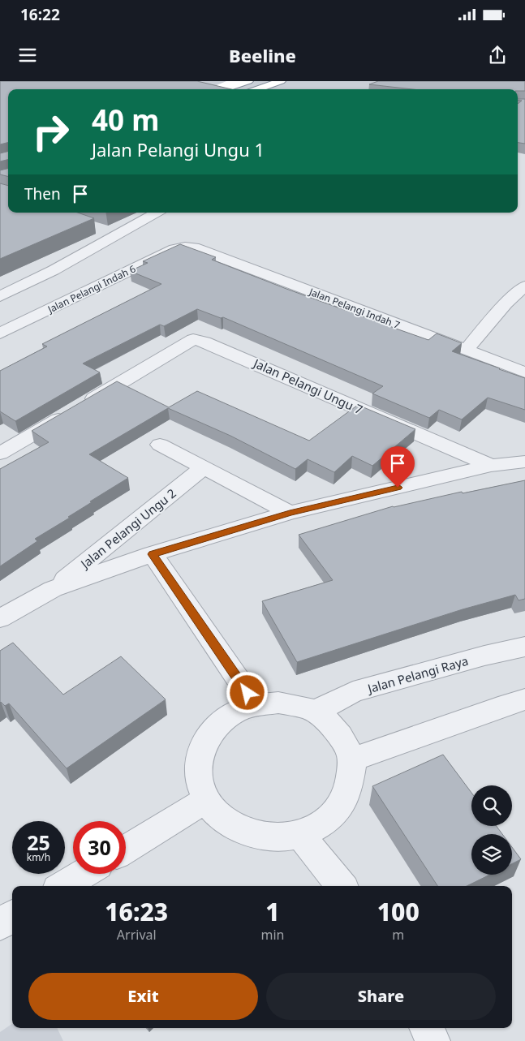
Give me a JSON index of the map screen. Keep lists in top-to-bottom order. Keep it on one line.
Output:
{"streets":{"street":["Jalan Pelangi Indah 6","Jalan Pelangi Indah 7","Jalan Pelangi Ungu 7","Jalan Pelangi Ungu 2","Jalan Pelangi Raya"]},"crossings":[["Jalan Pelangi Indah 6","Jalan Pelangi Indah 7"]],"page":{"status":"16:22","header":"Beeline","turn":["40 m","Jalan Pelangi Ungu 1"],"then":"Then","speed":"25 km/h","limit":"30","eta":["16:23","Arrival","1","min","100","m"],"buttons":["Exit","Share"]}}
